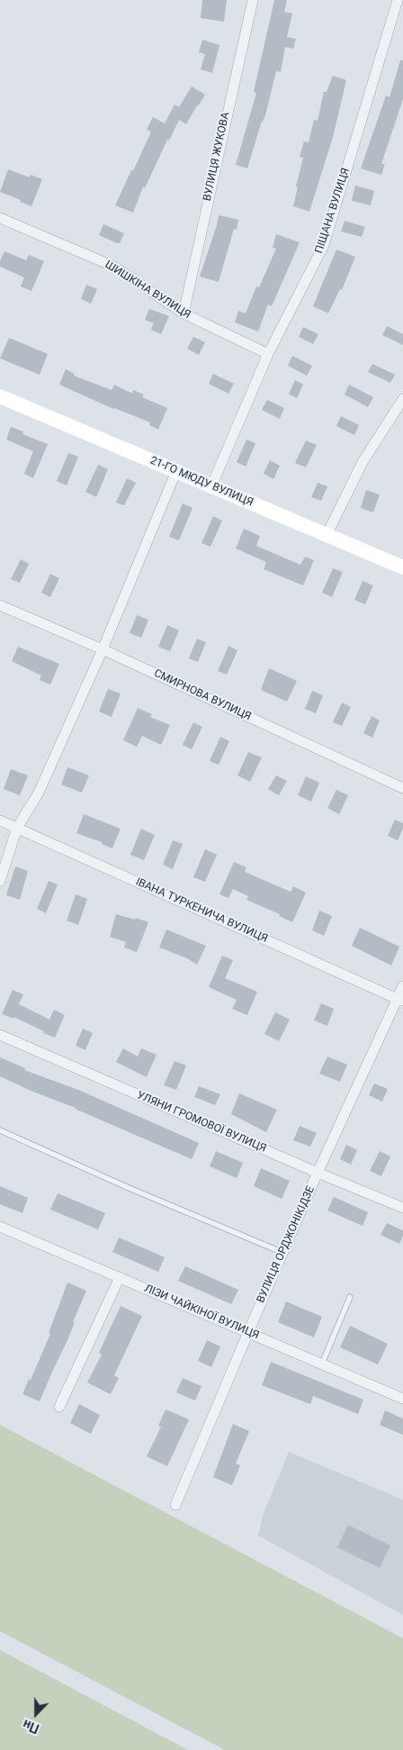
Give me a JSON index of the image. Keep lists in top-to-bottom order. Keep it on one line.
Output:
{"streets":{"street":["ВУЛИЦЯ ЖУКОВА","ПІЩАНА ВУЛИЦЯ","ШИШКІНА ВУЛИЦЯ","21-ГО МЮДУ ВУЛИЦЯ","СМИРНОВА ВУЛИЦЯ","ІВАНА ТУРКЕНИЧА ВУЛИЦЯ","УЛЯНИ ГРОМОВОЇ ВУЛИЦЯ","ВУЛИЦЯ ОРДЖОНІКІДЗЕ","ЛІЗИ ЧАЙКІНОЇ ВУЛИЦЯ"]},"crossings":[["ВУЛИЦЯ ЖУКОВА","ШИШКІНА ВУЛИЦЯ"],["ПІЩАНА ВУЛИЦЯ","ШИШКІНА ВУЛИЦЯ"],["ПІЩАНА ВУЛИЦЯ","21-ГО МЮДУ ВУЛИЦЯ"],["ІВАНА ТУРКЕНИЧА ВУЛИЦЯ","ВУЛИЦЯ ОРДЖОНІКІДЗЕ"],["УЛЯНИ ГРОМОВОЇ ВУЛИЦЯ","ВУЛИЦЯ ОРДЖОНІКІДЗЕ"],["ВУЛИЦЯ ОРДЖОНІКІДЗЕ","ЛІЗИ ЧАЙКІНОЇ ВУЛИЦЯ"]],"north":"bottom"}
